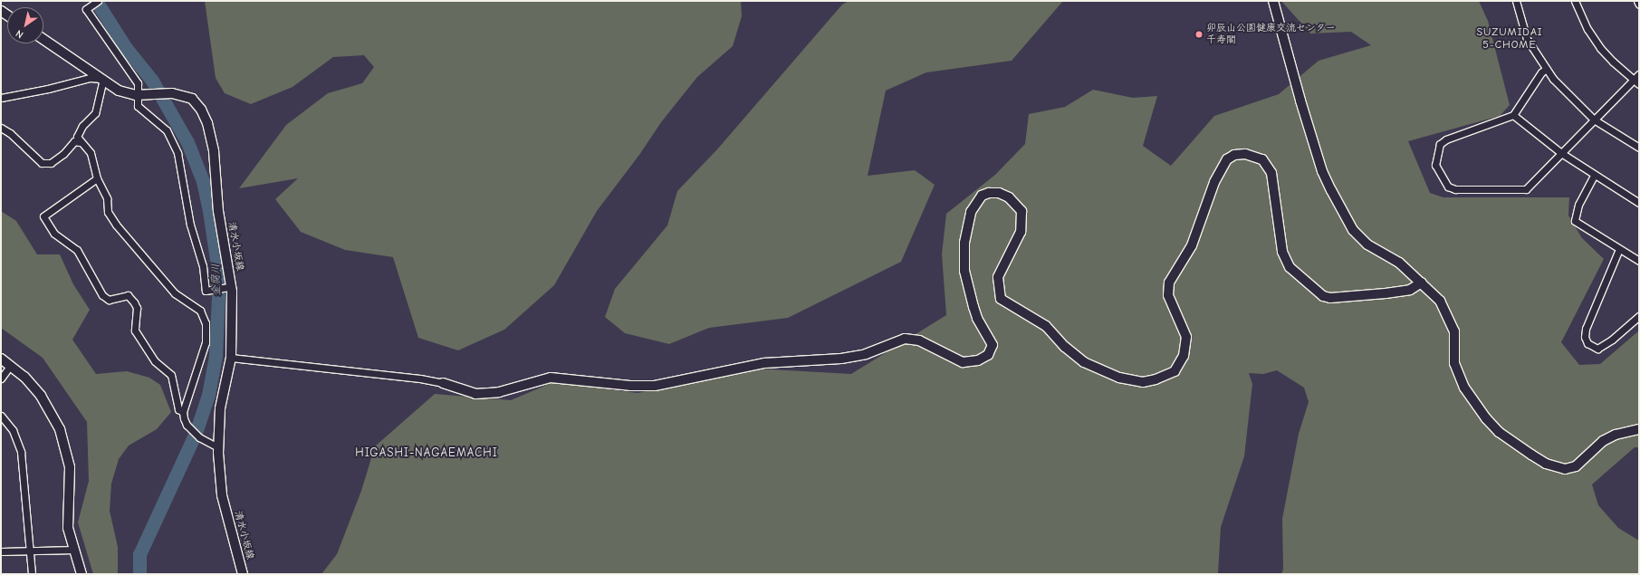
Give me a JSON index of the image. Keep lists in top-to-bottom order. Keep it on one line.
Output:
{"streets":{"street":["清水小坂線"]},"districts":["SUZUMIDAI 5-CHOME","HIGASHI-NAGAEMACHI"],"water":["金腐川"],"places":["卯辰山公園健康交流センター 千寿閣"],"north":"bottom left"}
